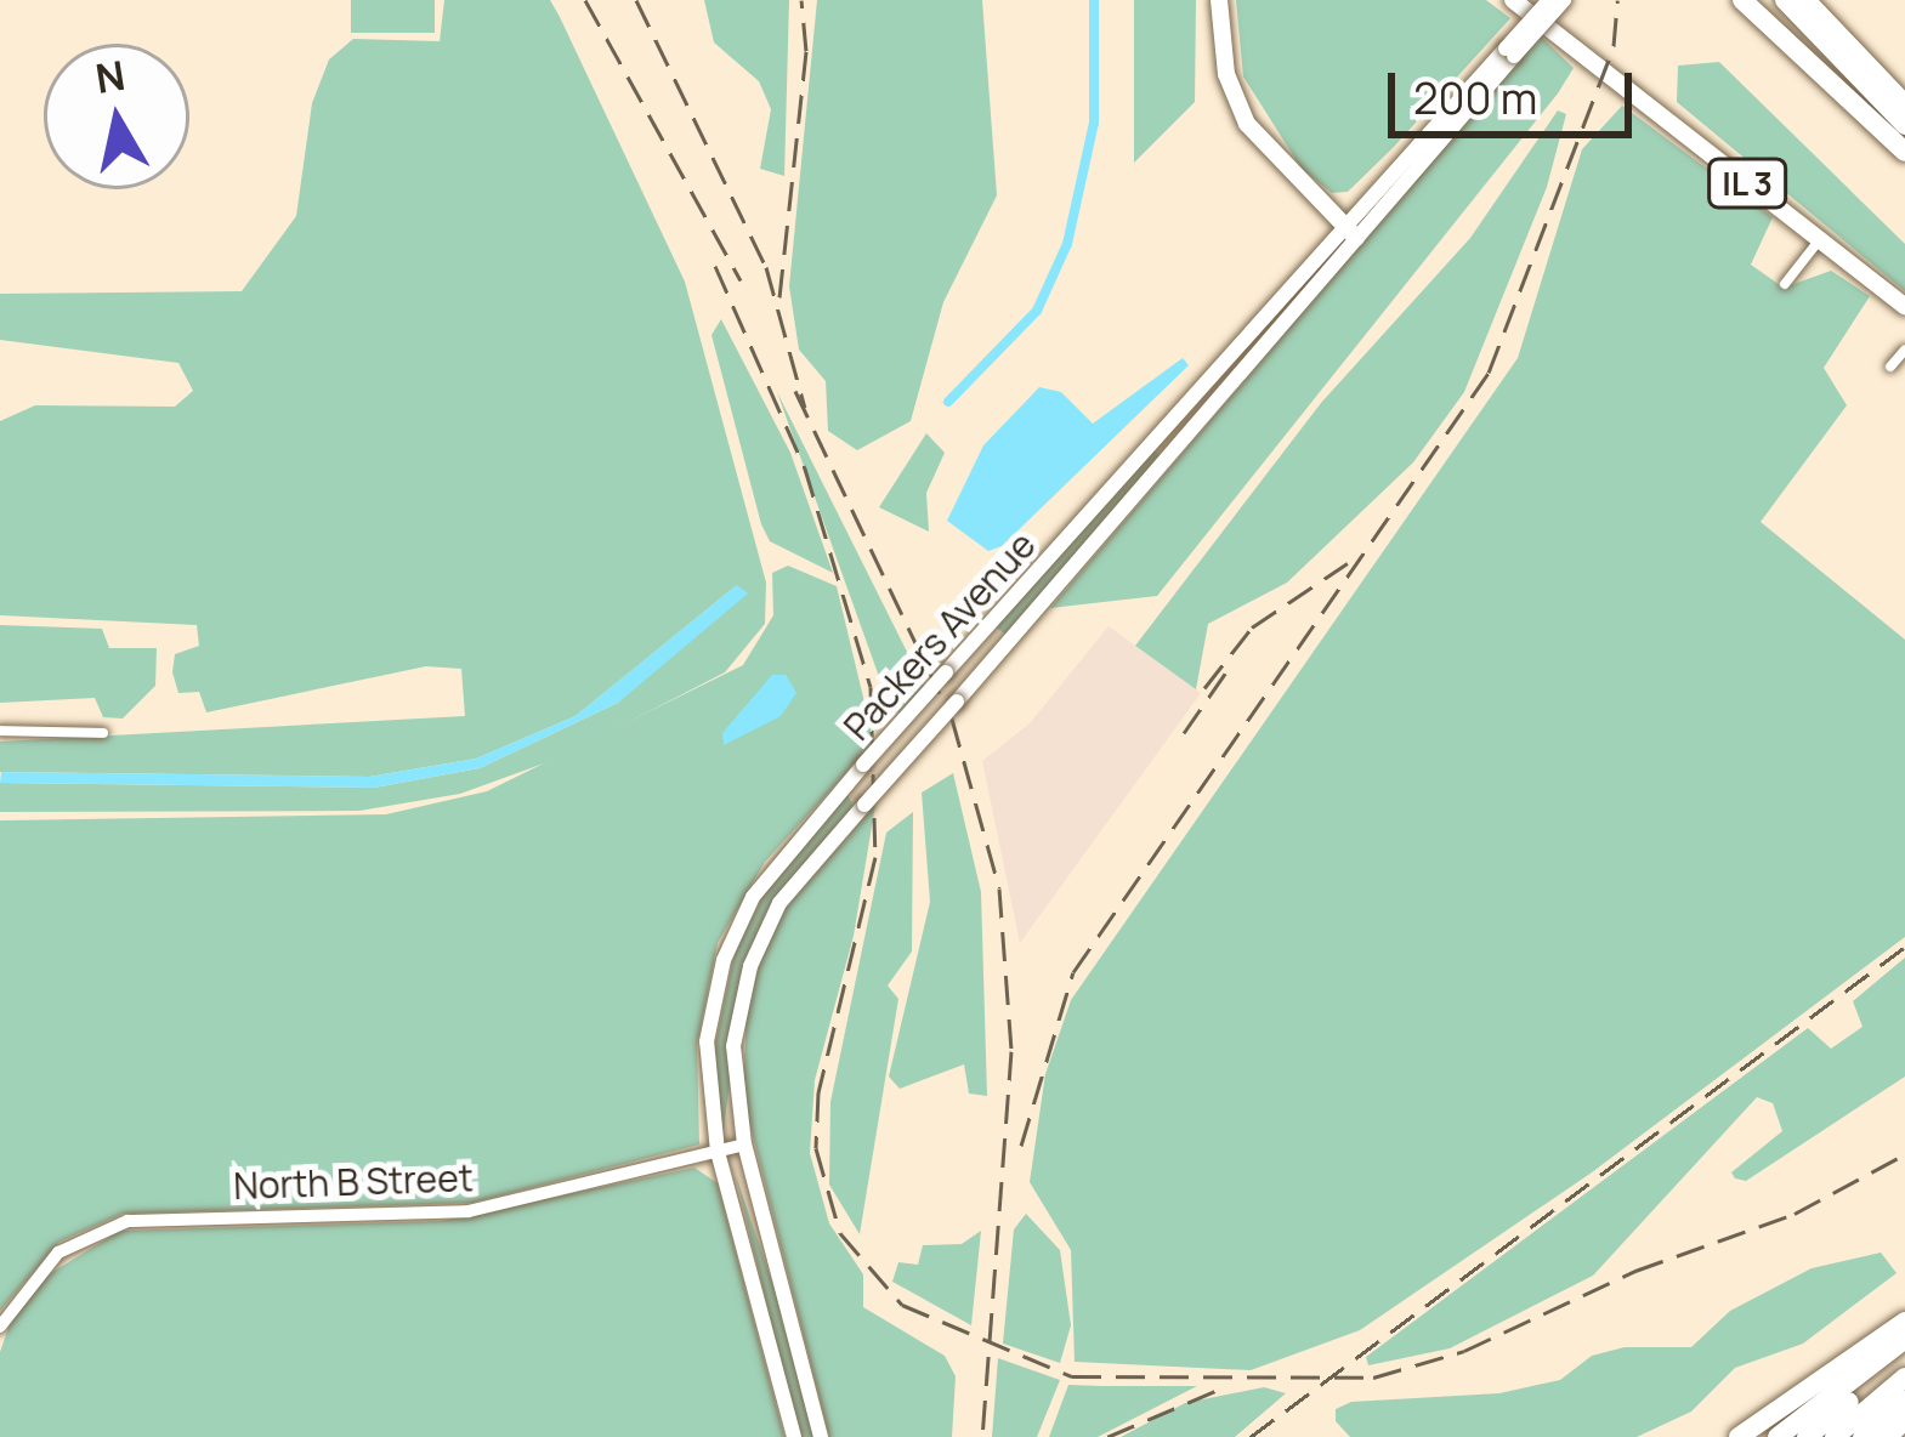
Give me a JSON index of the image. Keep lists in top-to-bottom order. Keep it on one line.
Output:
{"streets":{"main road":["IL 3","Packers Avenue"],"street":["North B Street"]},"crossings":[["Packers Avenue","North B Street"]],"scale_bar":"200 m","north":"top"}
